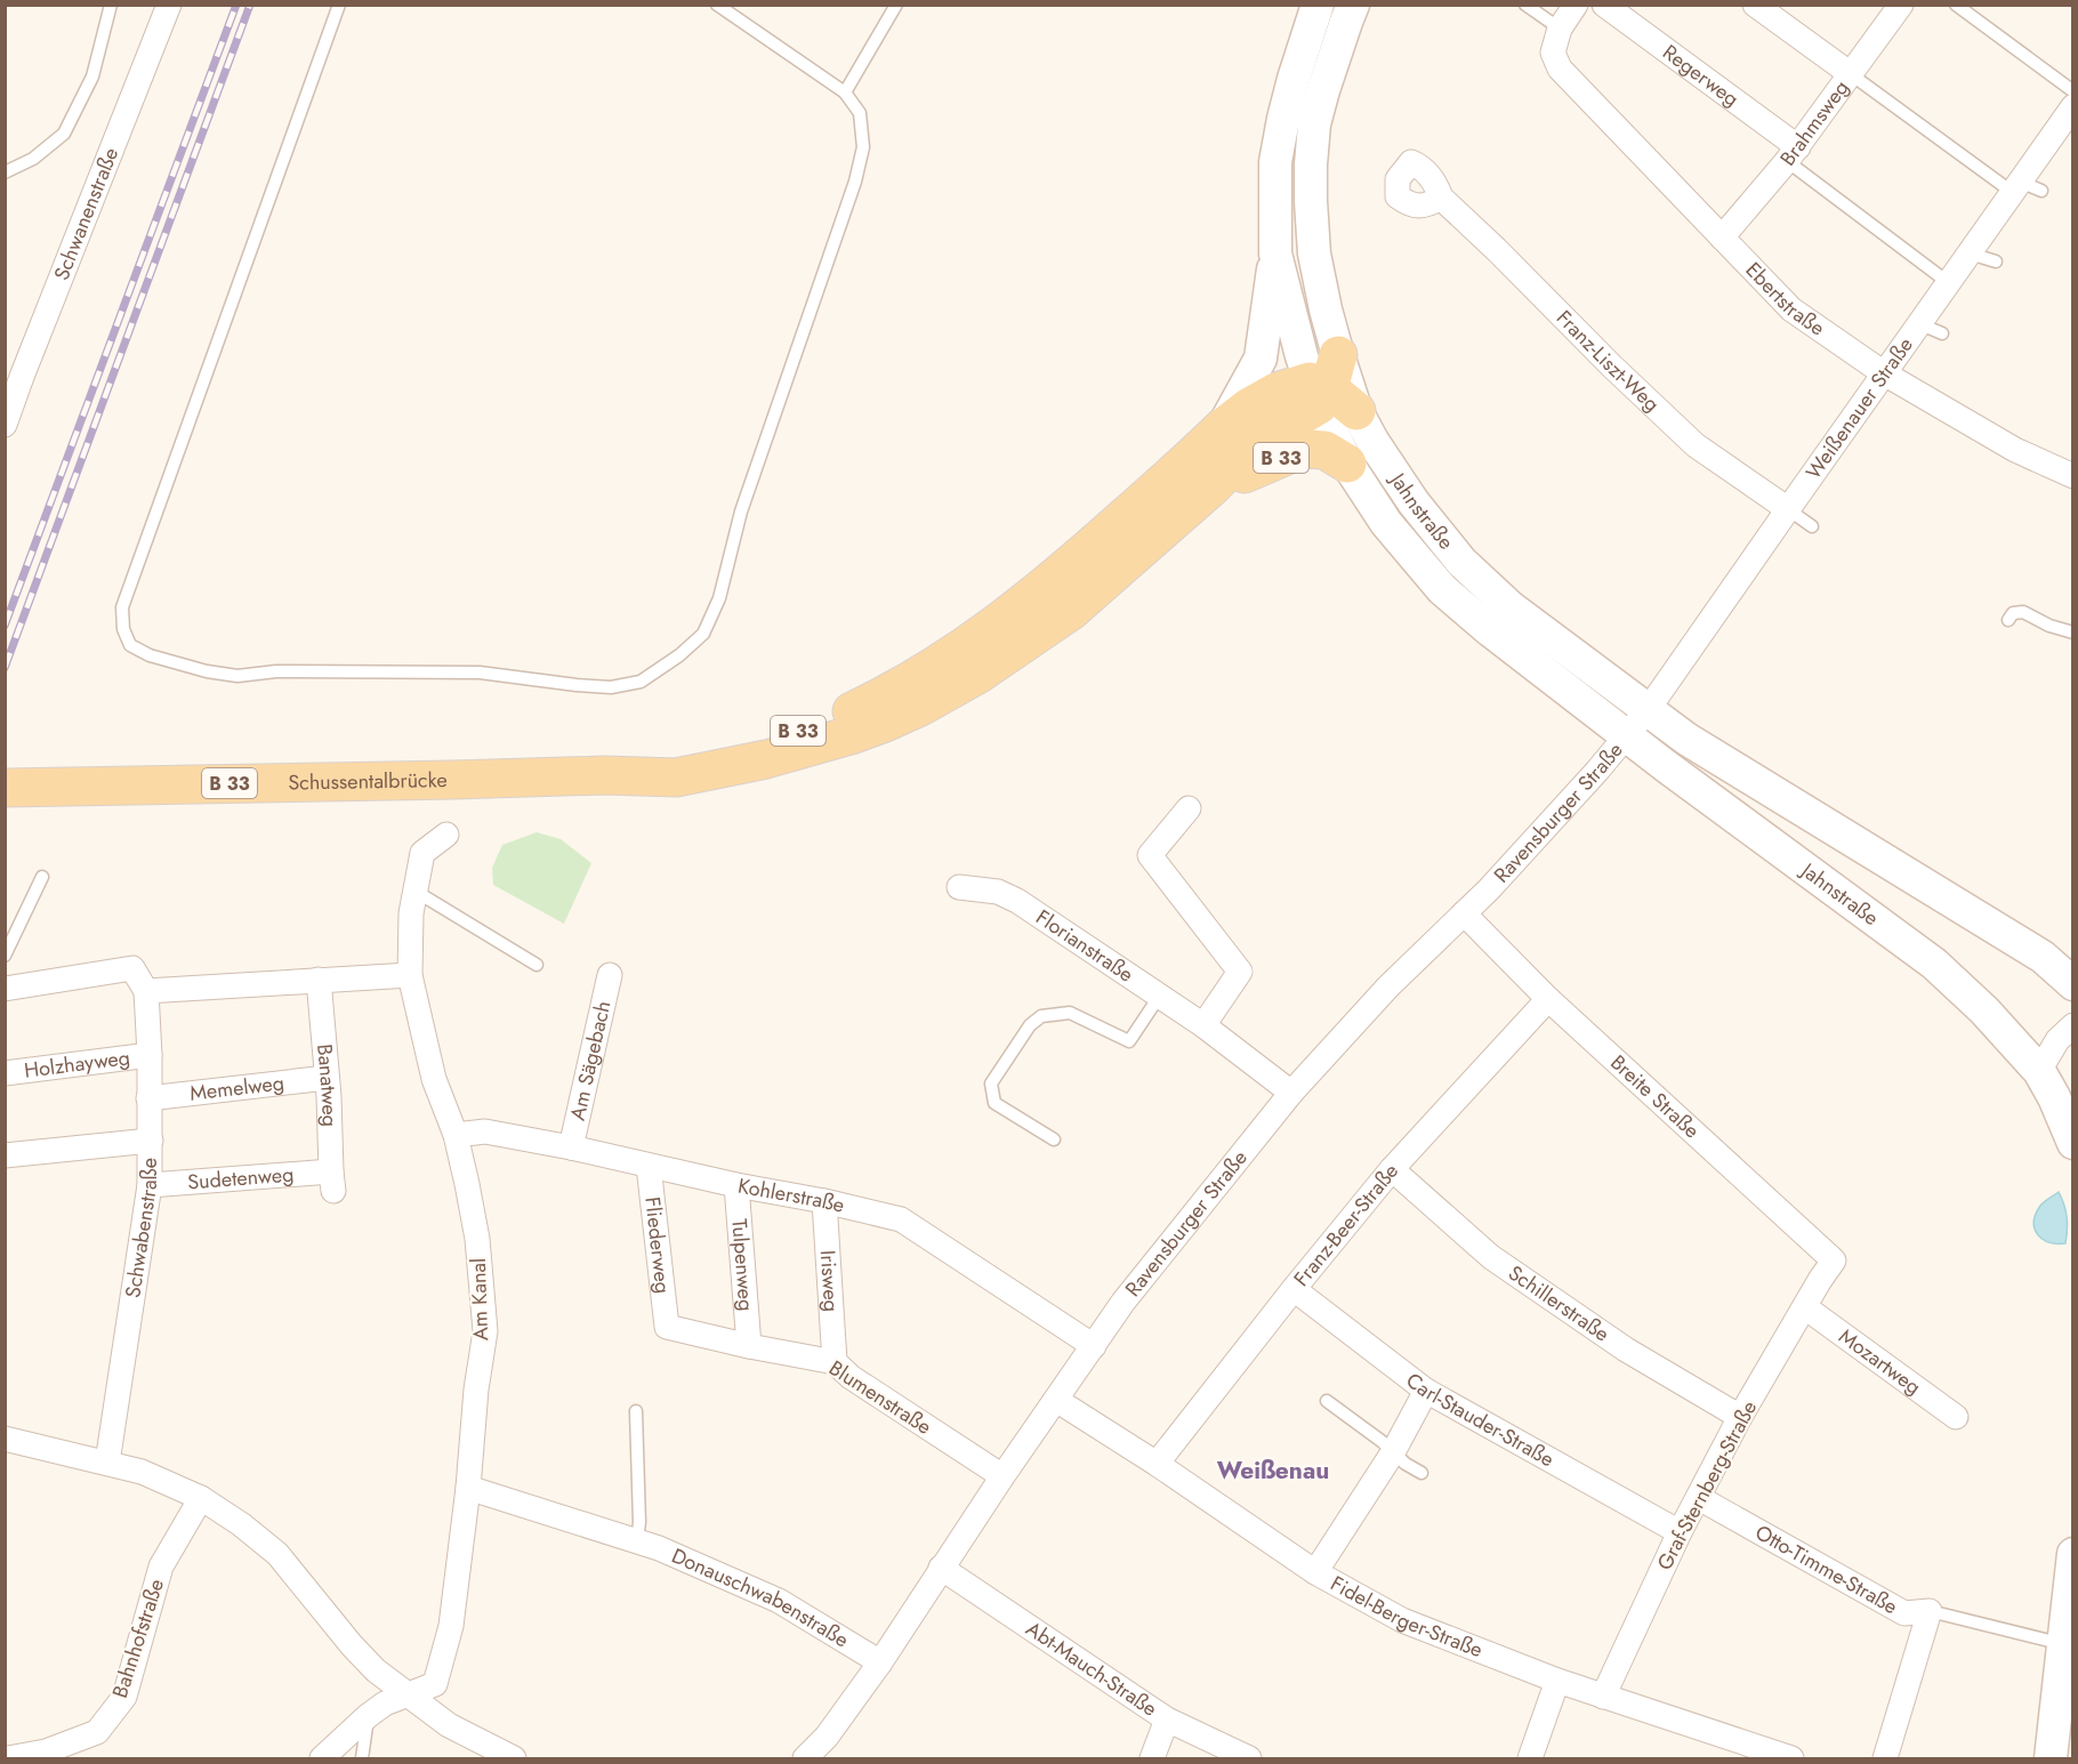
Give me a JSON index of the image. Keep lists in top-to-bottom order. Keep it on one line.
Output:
{"streets":{"main road":["B 33","Jahnstraße","Schussentalbrücke"],"street":["Regerweg","Brahmsweg","Schwanenstraße","Ebertstraße","Franz-Liszt-Weg","Weißenauer Straße","Ravensburger Straße","Florianstraße","Am Sägebach","Holzhayweg","Banatweg","Memelweg","Breite Straße","Sudetenweg","Kohlerstraße","Franz-Beer-Straße","Schwabenstraße","Fliederweg","Tulpenweg","Irisweg","Am Kanal","Schillerstraße","Mozartweg","Blumenstraße","Carl-Stauder-Straße","Graf-Sternberg-Straße","Otto-Timme-Straße","Donauschwabenstraße","Fidel-Berger-Straße","Bahnhofstraße","Abt-Mauch-Straße"]},"crossings":[["Regerweg","Brahmsweg"],["Brahmsweg","Ebertstraße"],["Ebertstraße","Weißenauer Straße"],["Franz-Liszt-Weg","Weißenauer Straße"],["Weißenauer Straße","Jahnstraße"],["B 33","Jahnstraße"],["B 33","Schussentalbrücke"],["Jahnstraße","Ravensburger Straße"],["Ravensburger Straße","Florianstraße"],["Ravensburger Straße","Breite Straße"],["Ravensburger Straße","Kohlerstraße"],["Ravensburger Straße","Blumenstraße"],["Ravensburger Straße","Donauschwabenstraße"],["Ravensburger Straße","Fidel-Berger-Straße"],["Ravensburger Straße","Abt-Mauch-Straße"],["Am Sägebach","Kohlerstraße"],["Holzhayweg","Schwabenstraße"],["Banatweg","Memelweg"],["Banatweg","Sudetenweg"],["Memelweg","Schwabenstraße"],["Breite Straße","Franz-Beer-Straße"],["Breite Straße","Graf-Sternberg-Straße"],["Sudetenweg","Schwabenstraße"],["Kohlerstraße","Fliederweg"],["Kohlerstraße","Tulpenweg"],["Kohlerstraße","Irisweg"],["Kohlerstraße","Am Kanal"],["Franz-Beer-Straße","Schillerstraße"],["Franz-Beer-Straße","Carl-Stauder-Straße"],["Franz-Beer-Straße","Fidel-Berger-Straße"],["Fliederweg","Blumenstraße"],["Tulpenweg","Blumenstraße"],["Irisweg","Blumenstraße"],["Am Kanal","Donauschwabenstraße"],["Schillerstraße","Graf-Sternberg-Straße"],["Mozartweg","Graf-Sternberg-Straße"],["Carl-Stauder-Straße","Graf-Sternberg-Straße"],["Graf-Sternberg-Straße","Otto-Timme-Straße"],["Graf-Sternberg-Straße","Fidel-Berger-Straße"]],"districts":["Weißenau"]}
